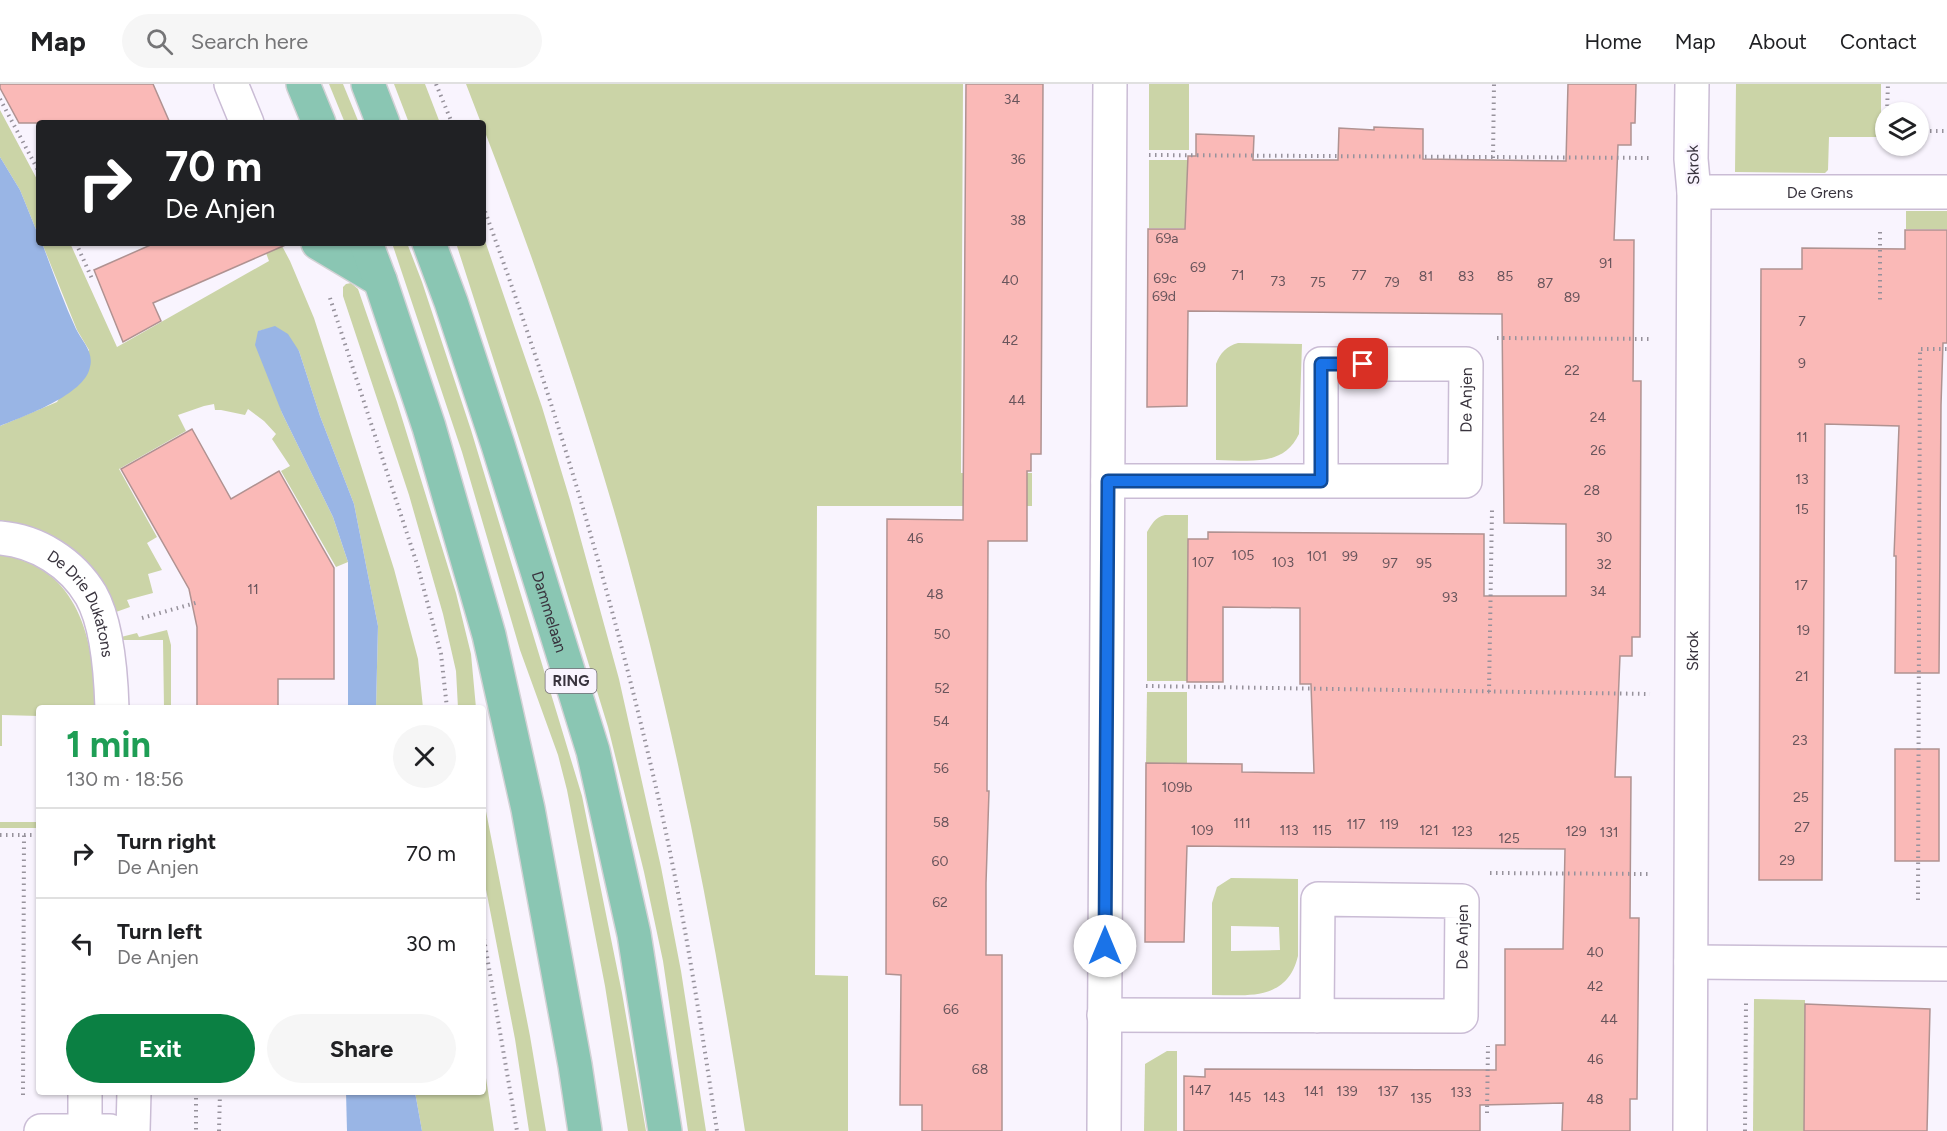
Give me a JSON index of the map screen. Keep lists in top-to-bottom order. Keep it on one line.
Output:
{"streets":{"main road":["Dammelaan","RING"],"street":["Skrok","De Grens","De Anjen","De Drie Dukatons"]},"crossings":[["Skrok","De Grens"]],"house_numbers":["34","36","38","69a","91","69","71","77","81","83","85","69c","40","73","75","79","87","69d","89","7","42","9","22","44","24","11","26","13","28","15","30","46","105","101","99","107","103","97","95","32","17","11","34","48","93","19","50","21","52","54","23","56","109b","25","58","111","117","119","27","109","113","115","121","123","129","131","125","29","60","62","40","42","66","44","46","68","147","141","139","137","133","145","143","135","48"],"page":{"header":"Map","search":"Search here","nav":["Home","Map","About","Contact"],"turn":["70 m","De Anjen"],"heading":["1 min","130 m · 18:56"],"list":[{"name":"Turn right","note":"De Anjen","value":"70 m"},{"name":"Turn left","note":"De Anjen","value":"30 m"}],"buttons":["Exit","Share"]}}
